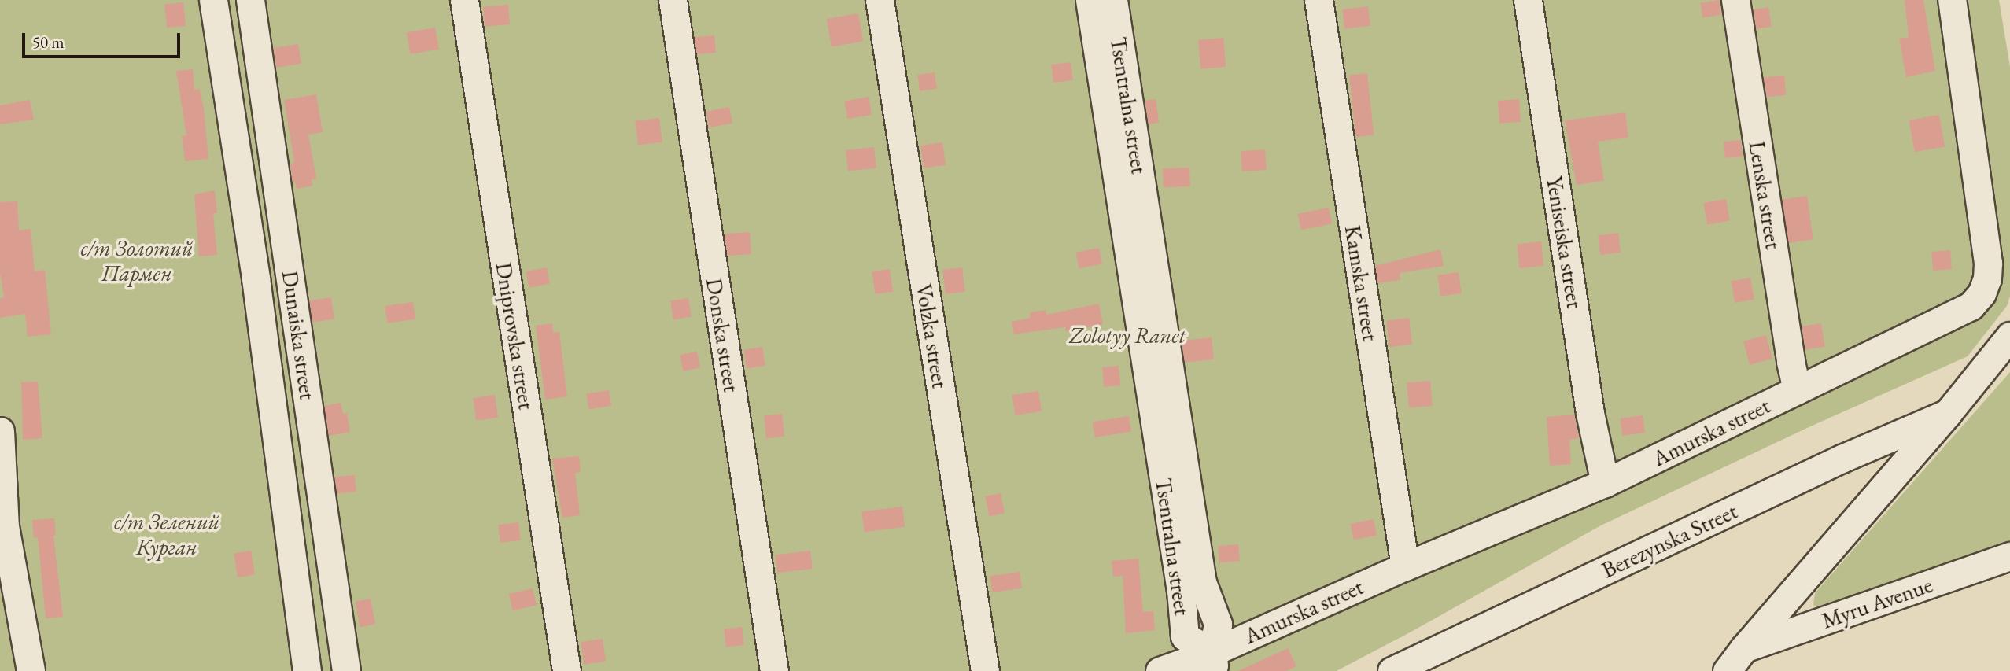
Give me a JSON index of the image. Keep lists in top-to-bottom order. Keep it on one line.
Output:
{"streets":{"street":["Tsentralna street","Lenska street","Yeniseiska street","Kamska street","Dunaiska street","Donska street","Dniprovska street","Volzka street","Amurska street","Berezynska Street","Myru Avenue"]},"crossings":[["Tsentralna street","Amurska street"],["Lenska street","Amurska street"],["Yeniseiska street","Amurska street"],["Kamska street","Amurska street"],["Berezynska Street","Myru Avenue"]],"parks":["с/т Золотий Пармен","Zolotyy Ranet","с/т Зелений Курган"],"scale_bar":"50 m"}
